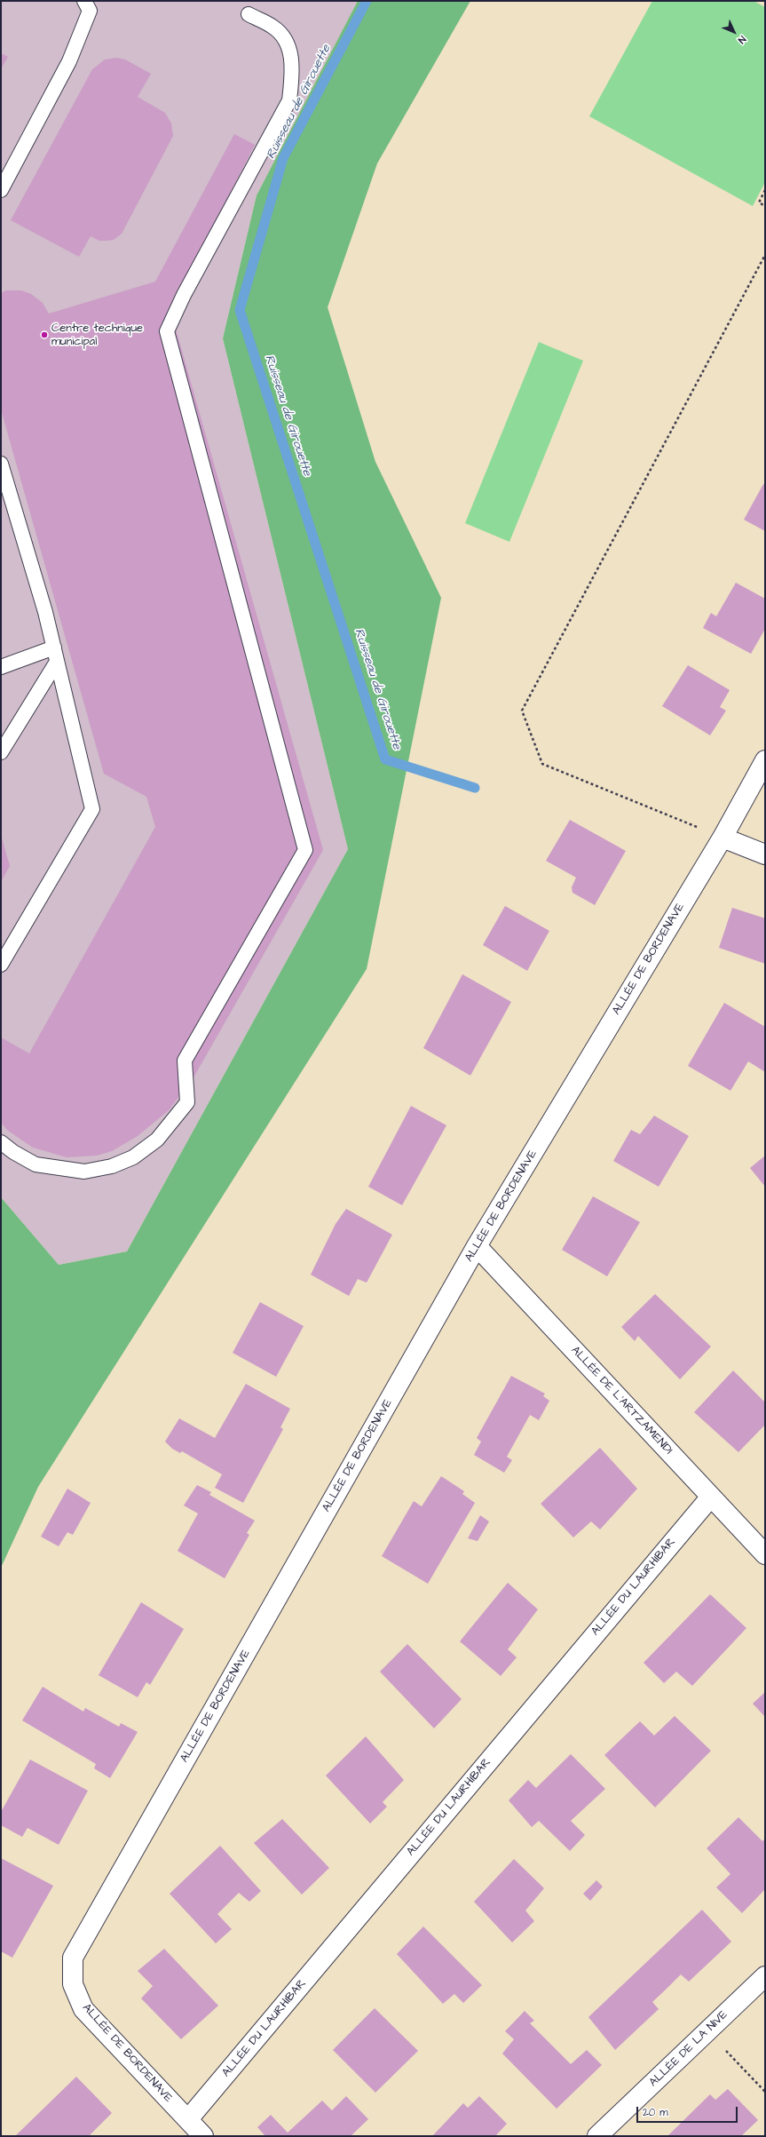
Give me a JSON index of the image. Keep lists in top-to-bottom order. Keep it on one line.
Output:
{"streets":{"street":["ALLÉE DE BORDENAVE","ALLÉE DE L'ARTZAMENDI","ALLÉE DU LAURHIBAR","ALLÉE DE LA NIVE"]},"crossings":[["ALLÉE DE BORDENAVE","ALLÉE DE L'ARTZAMENDI"],["ALLÉE DE BORDENAVE","ALLÉE DU LAURHIBAR"],["ALLÉE DE L'ARTZAMENDI","ALLÉE DU LAURHIBAR"]],"water":["Ruisseau de Girouette"],"places":["Centre technique municipal"],"scale_bar":"20 m","north":"bottom right"}
